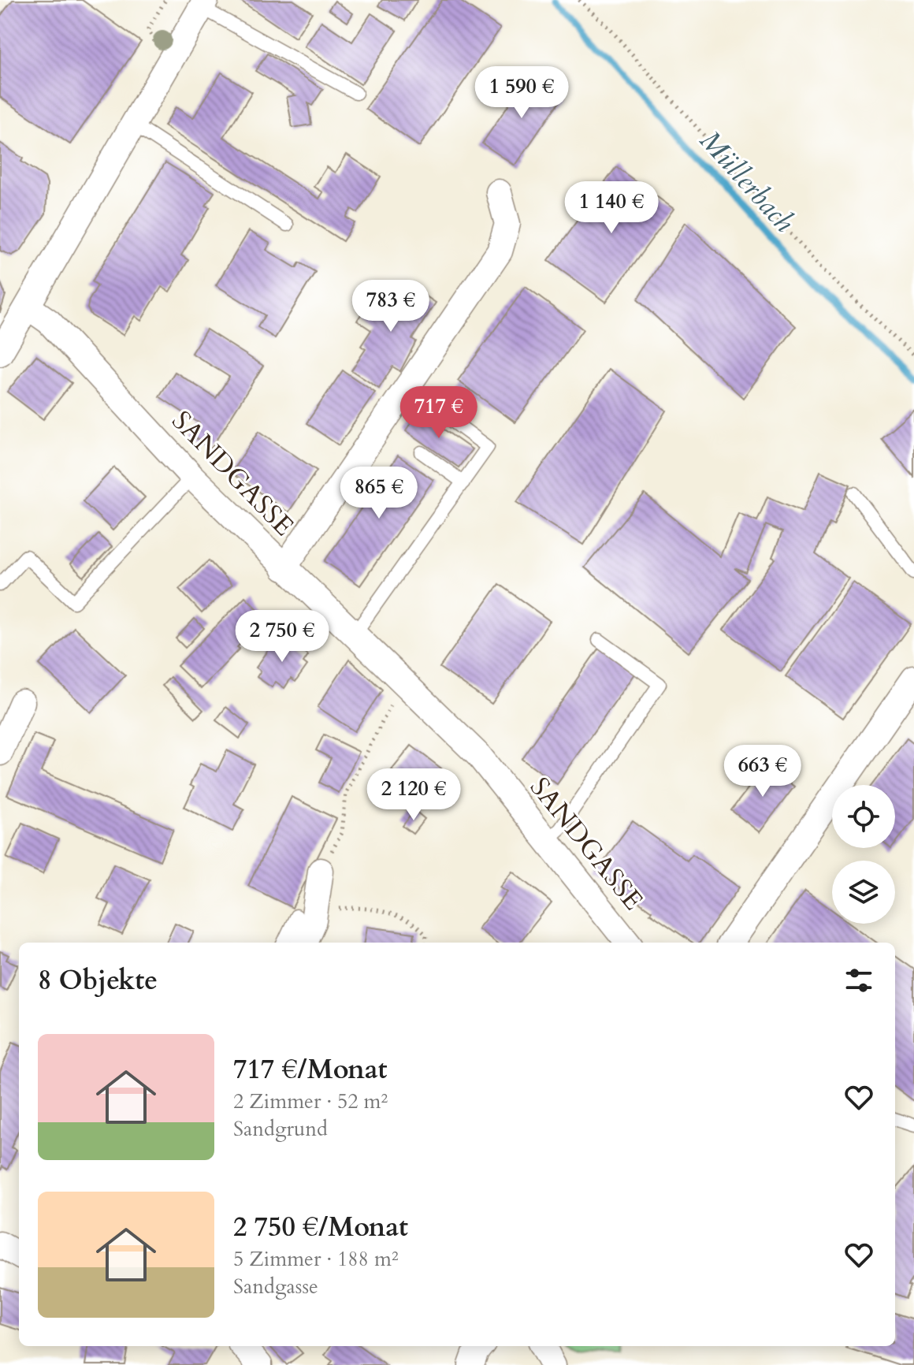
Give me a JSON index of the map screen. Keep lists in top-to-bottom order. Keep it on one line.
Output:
{"streets":{"street":["SANDGASSE"]},"water":["Müllerbach"],"page":{"price":["1 590 €","1 140 €","783 €","717 €","865 €","2 750 €","663 €","2 120 €"],"heading":"8 Objekte","list":[{"name":"717 €/Monat","note":"2 Zimmer · 52 m² · Sandgrund"},{"name":"2 750 €/Monat","note":"5 Zimmer · 188 m² · Sandgasse"}]}}
